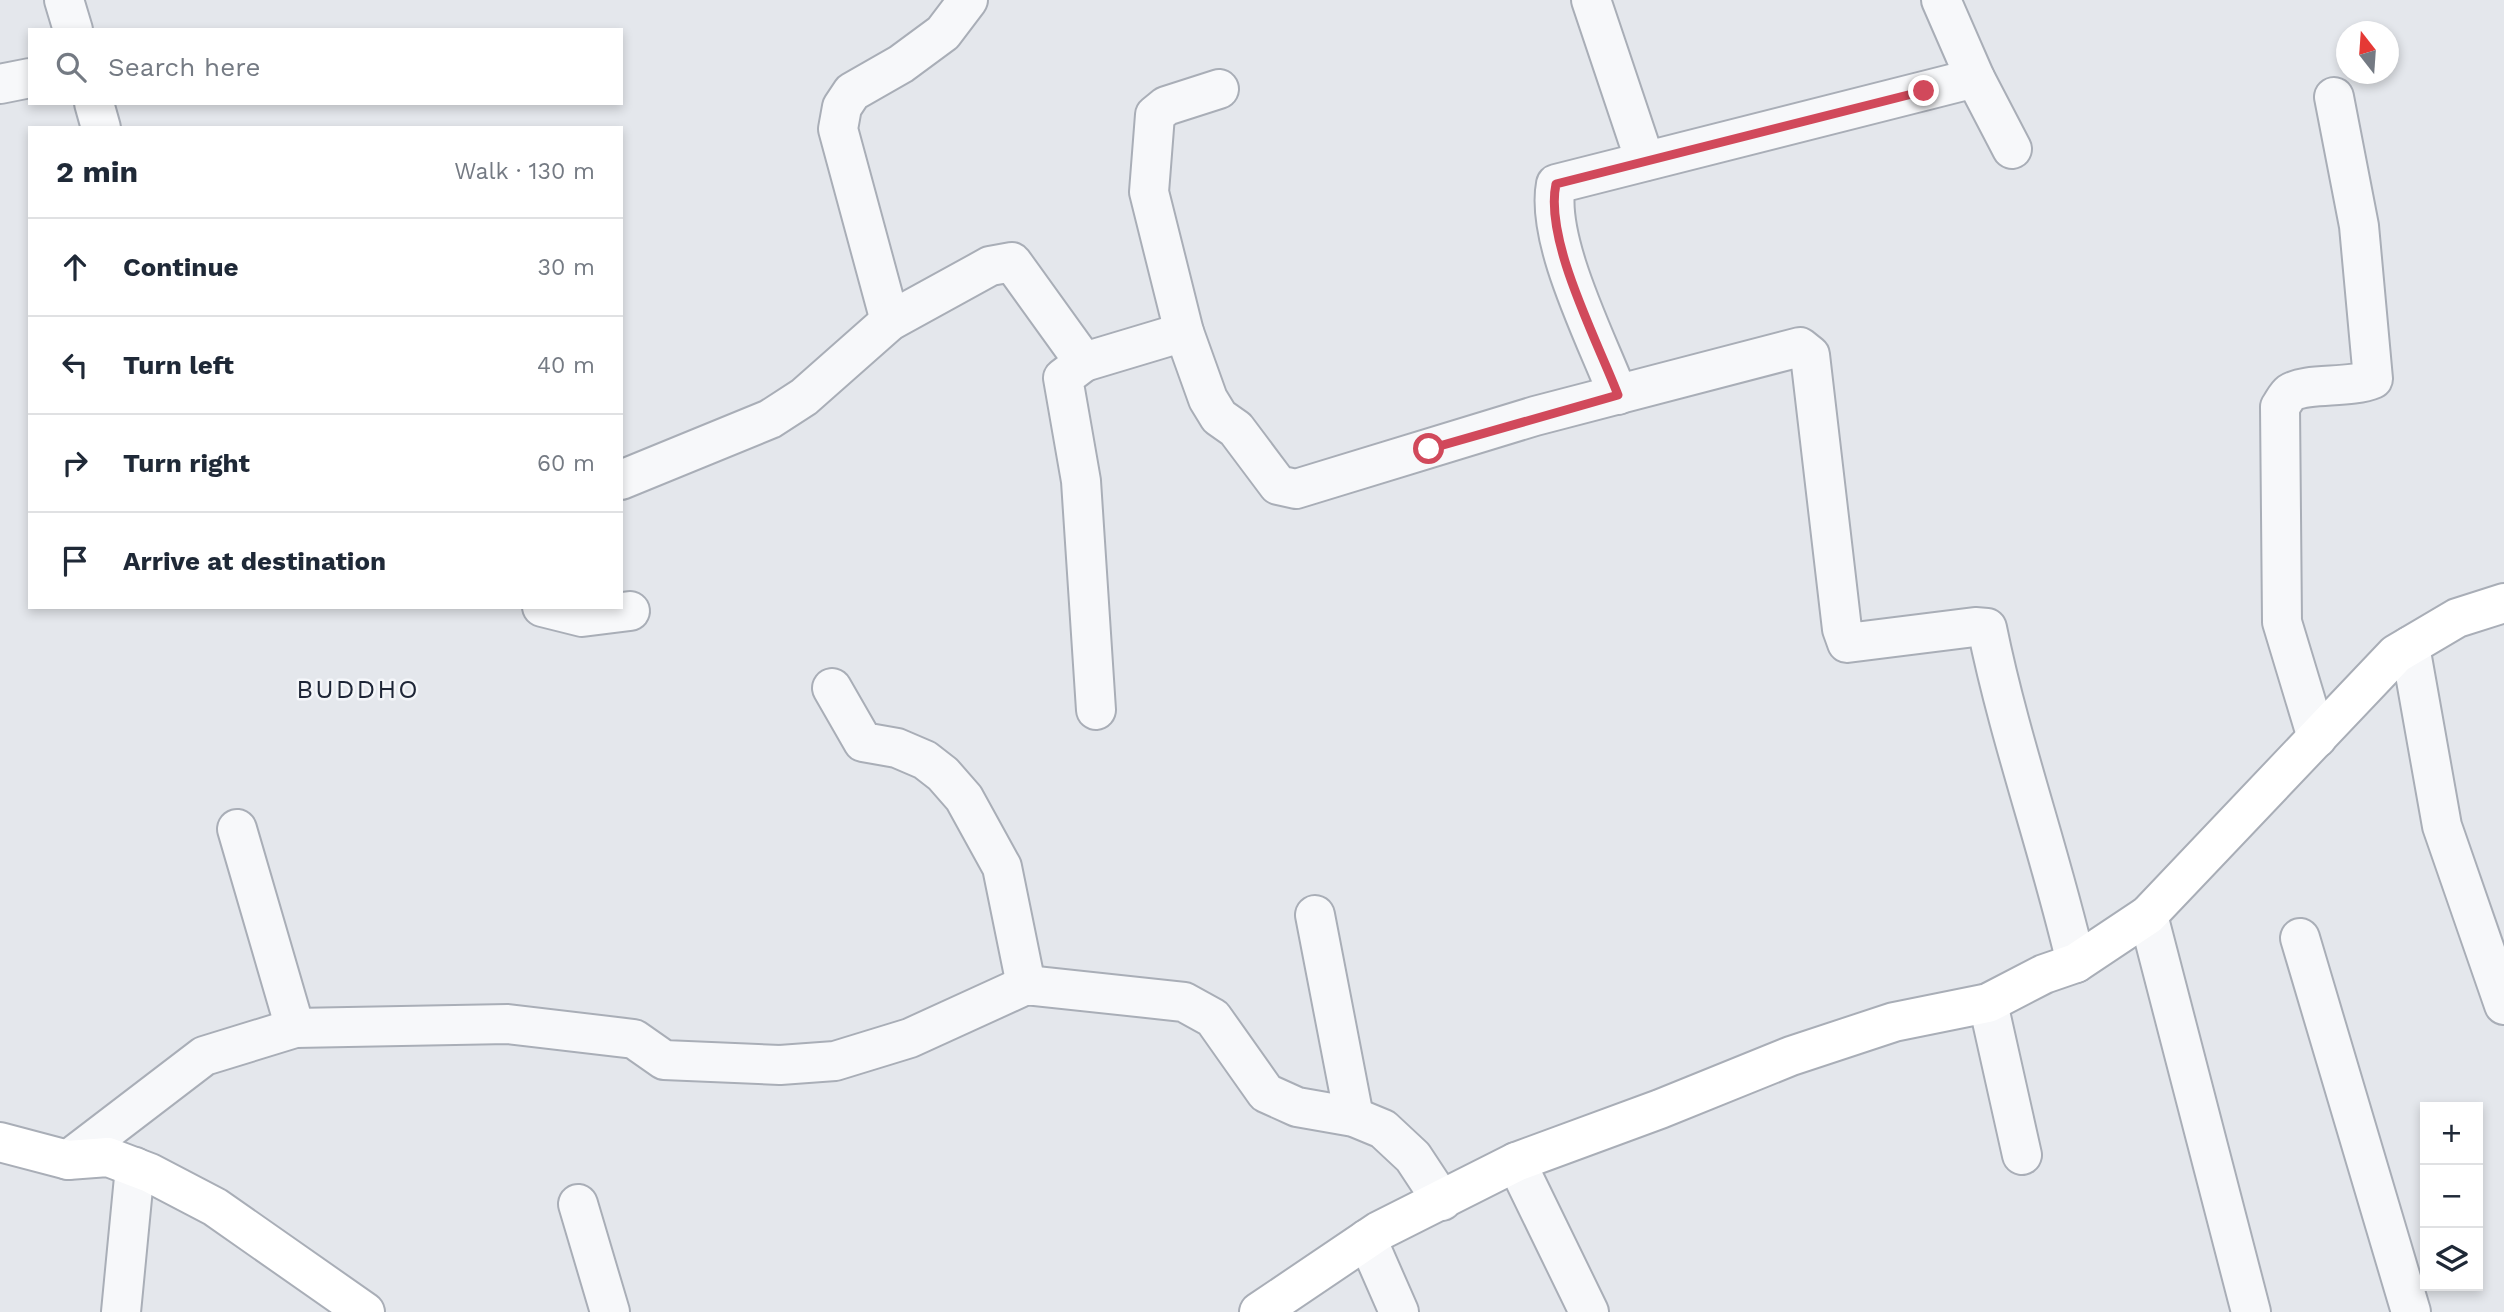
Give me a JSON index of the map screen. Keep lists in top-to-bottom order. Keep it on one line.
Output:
{"districts":["BUDDHO"],"north":"top","page":{"search":"Search here","heading":["2 min","Walk · 130 m"],"list":[["Continue","30 m"],["Turn left","40 m"],["Turn right","60 m"],"Arrive at destination"],"map_buttons":["+","−"]}}
